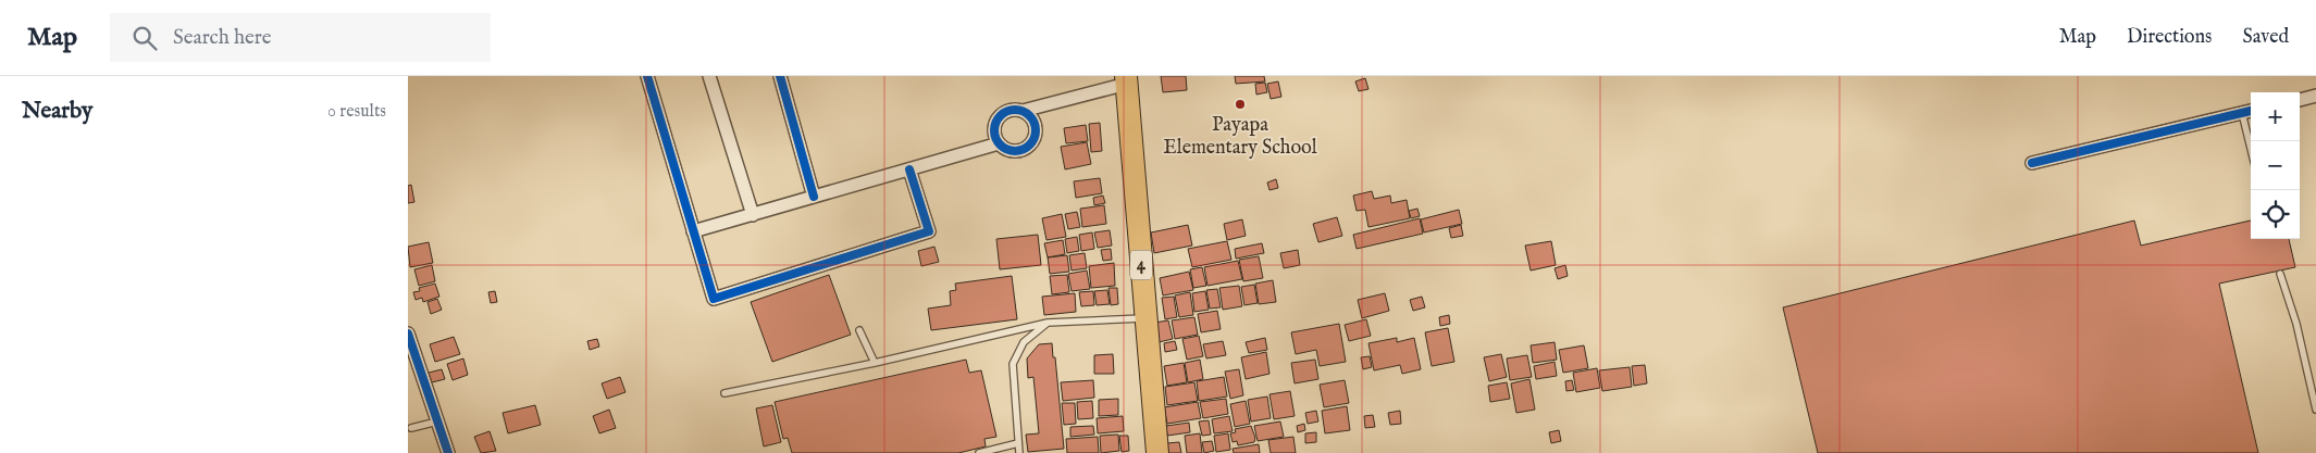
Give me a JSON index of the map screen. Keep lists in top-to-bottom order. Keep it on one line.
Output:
{"streets":{"highway":["4"]},"places":["Payapa Elementary School"],"page":{"header":"Map","search":"Search here","nav":["Map","Directions","Saved"],"heading":["Nearby","0 results"],"map_buttons":["+","−"]}}
